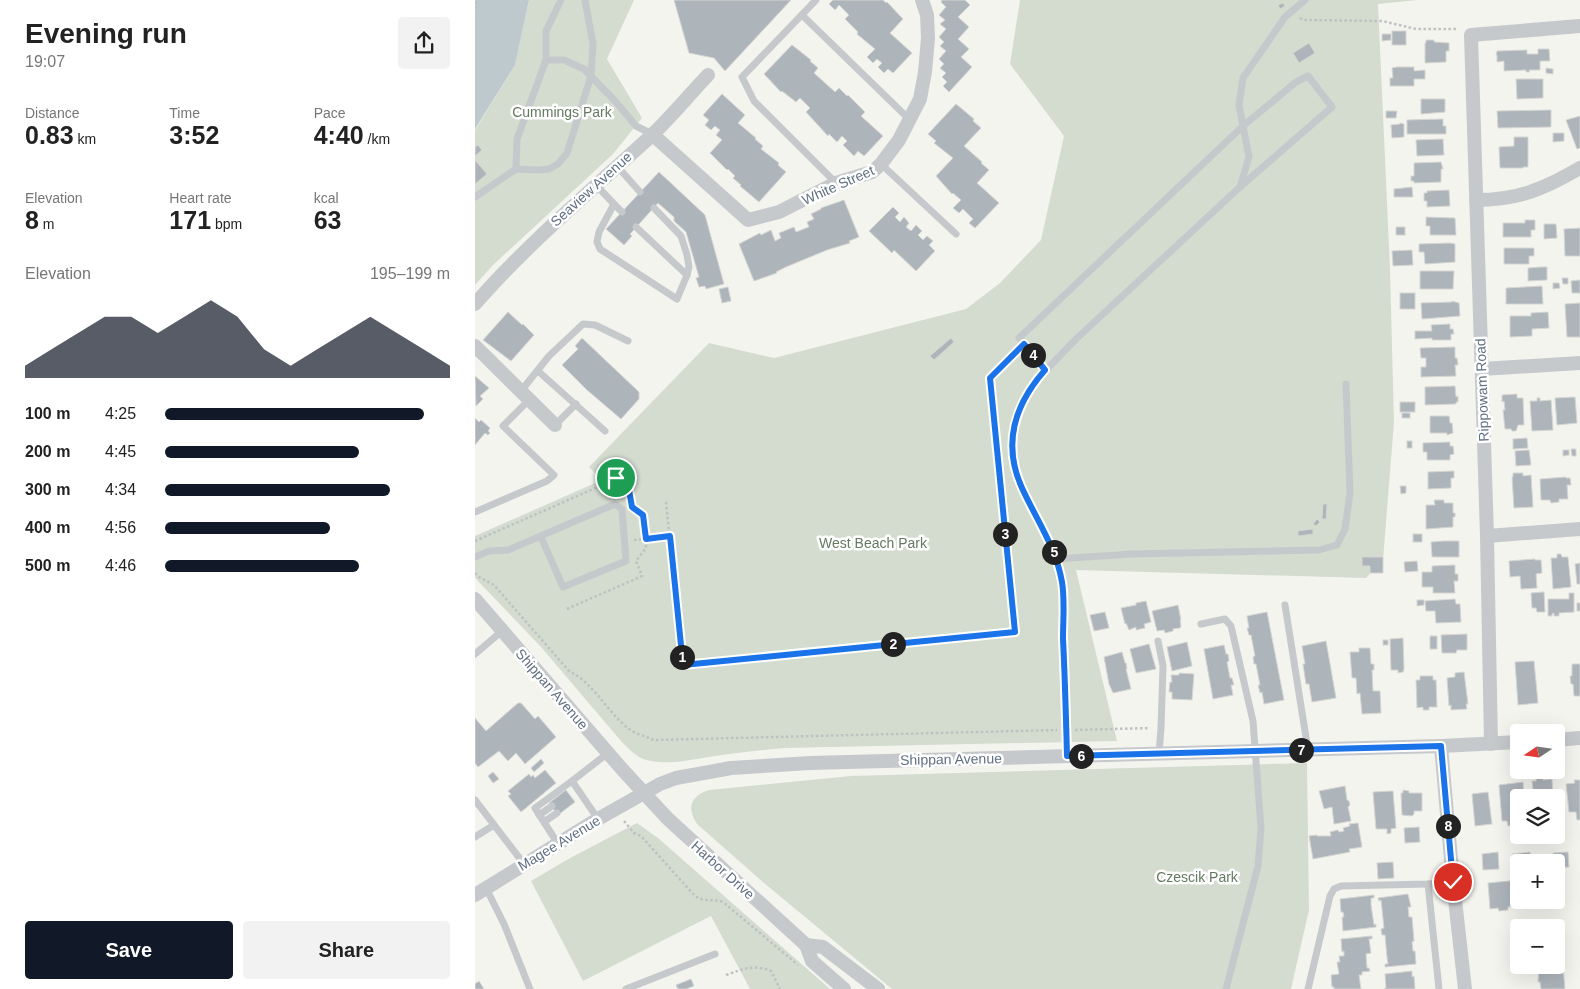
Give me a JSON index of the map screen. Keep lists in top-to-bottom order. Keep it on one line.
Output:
{"streets":{"street":["White Street","Seaview Avenue","Rippowam Road","Shippan Avenue","Magee Avenue","Harbor Drive"]},"crossings":[["White Street","Seaview Avenue"],["Rippowam Road","Shippan Avenue"],["Shippan Avenue","Magee Avenue"],["Shippan Avenue","Harbor Drive"],["Magee Avenue","Harbor Drive"]],"parks":["Cummings Park","West Beach Park","Czescik Park"],"north":"left","page":{"heading":["Evening run","19:07"],"stats":[["Distance","0.83 km"],["Time","3:52"],["Pace","4:40 /km"],["Elevation","8 m"],["Heart rate","171 bpm"],["kcal","63"]],"chart":["Elevation","195–199 m"],"pins":["4","3","5","2","1","7","6","8"],"list":[{"name":"100 m","note":"4:25"},{"name":"200 m","note":"4:45"},{"name":"300 m","note":"4:34"},{"name":"400 m","note":"4:56"},{"name":"500 m","note":"4:46"}],"map_buttons":["+","−"],"buttons":["Save","Share"]}}
